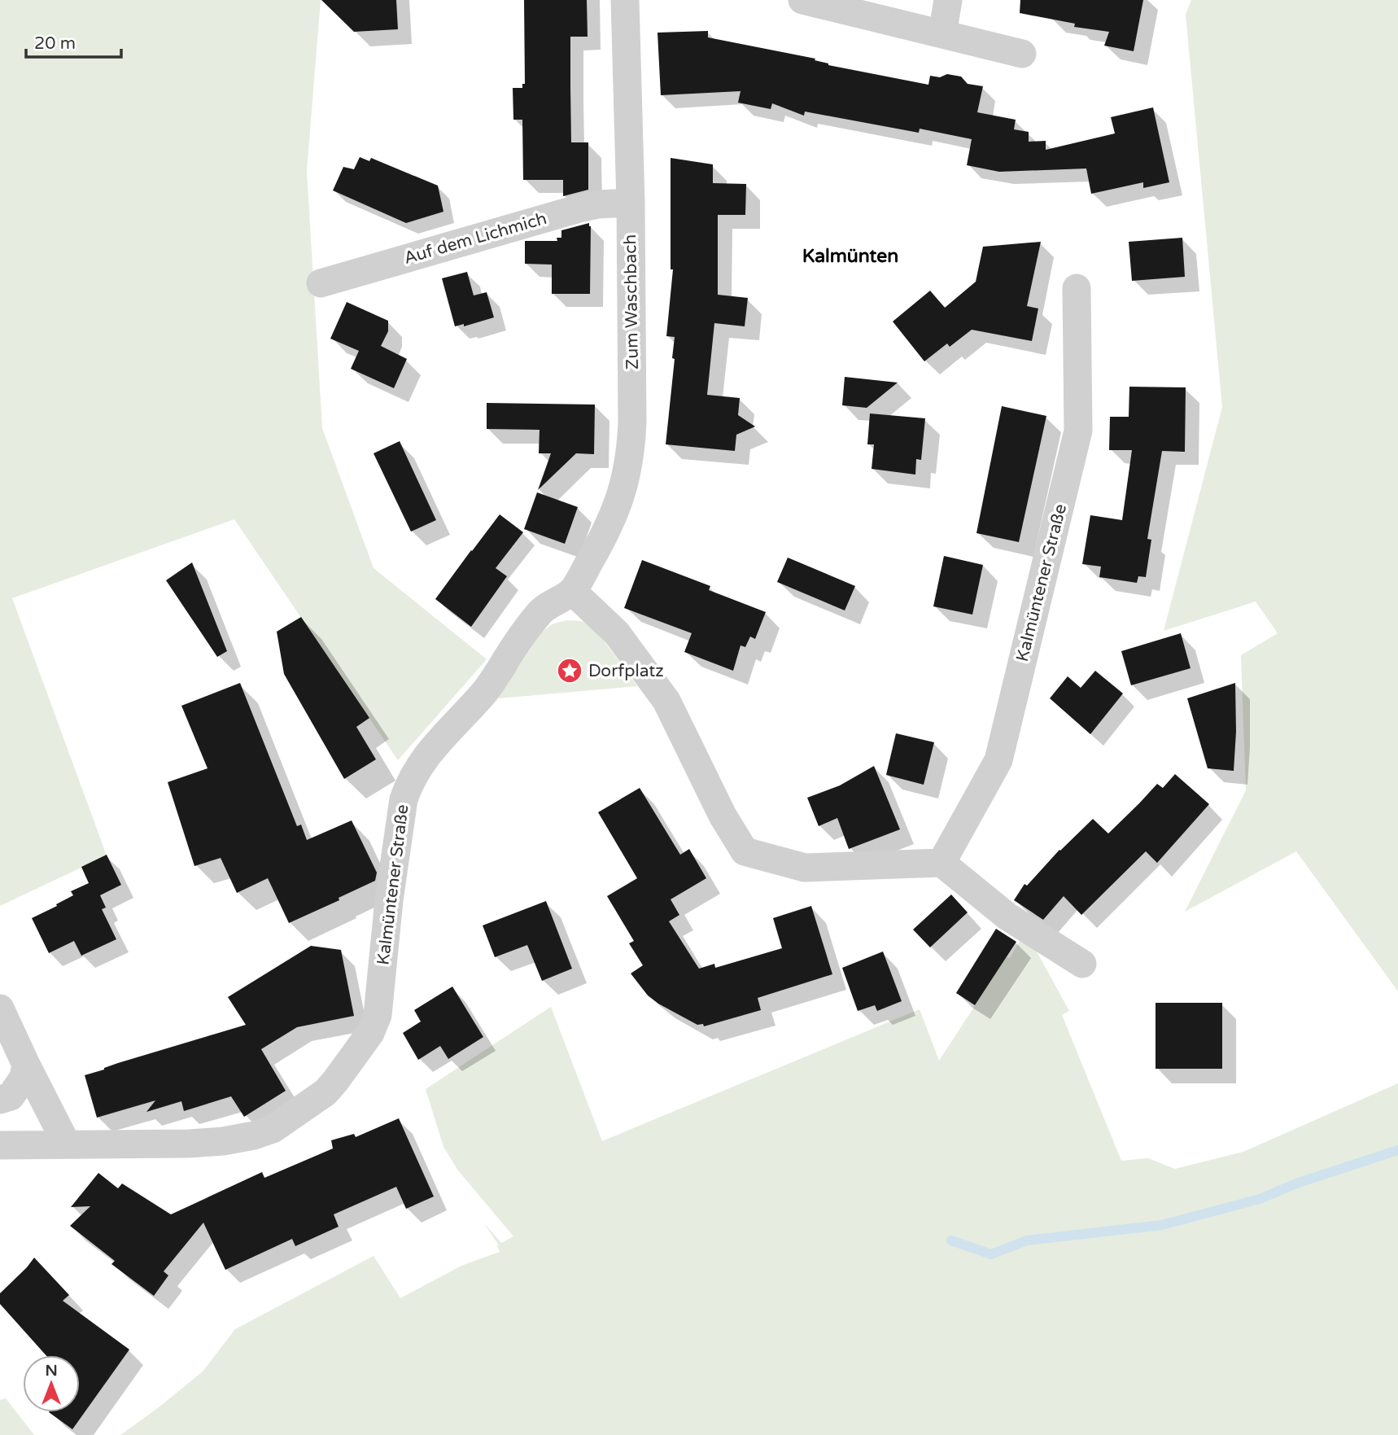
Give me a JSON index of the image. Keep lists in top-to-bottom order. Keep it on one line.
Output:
{"streets":{"street":["Auf dem Lichmich","Zum Waschbach","Kalmüntener Straße"]},"crossings":[["Auf dem Lichmich","Zum Waschbach"],["Zum Waschbach","Kalmüntener Straße"]],"districts":["Kalmünten"],"places":{"place":["Dorfplatz"]},"scale_bar":"20 m","north":"top"}
